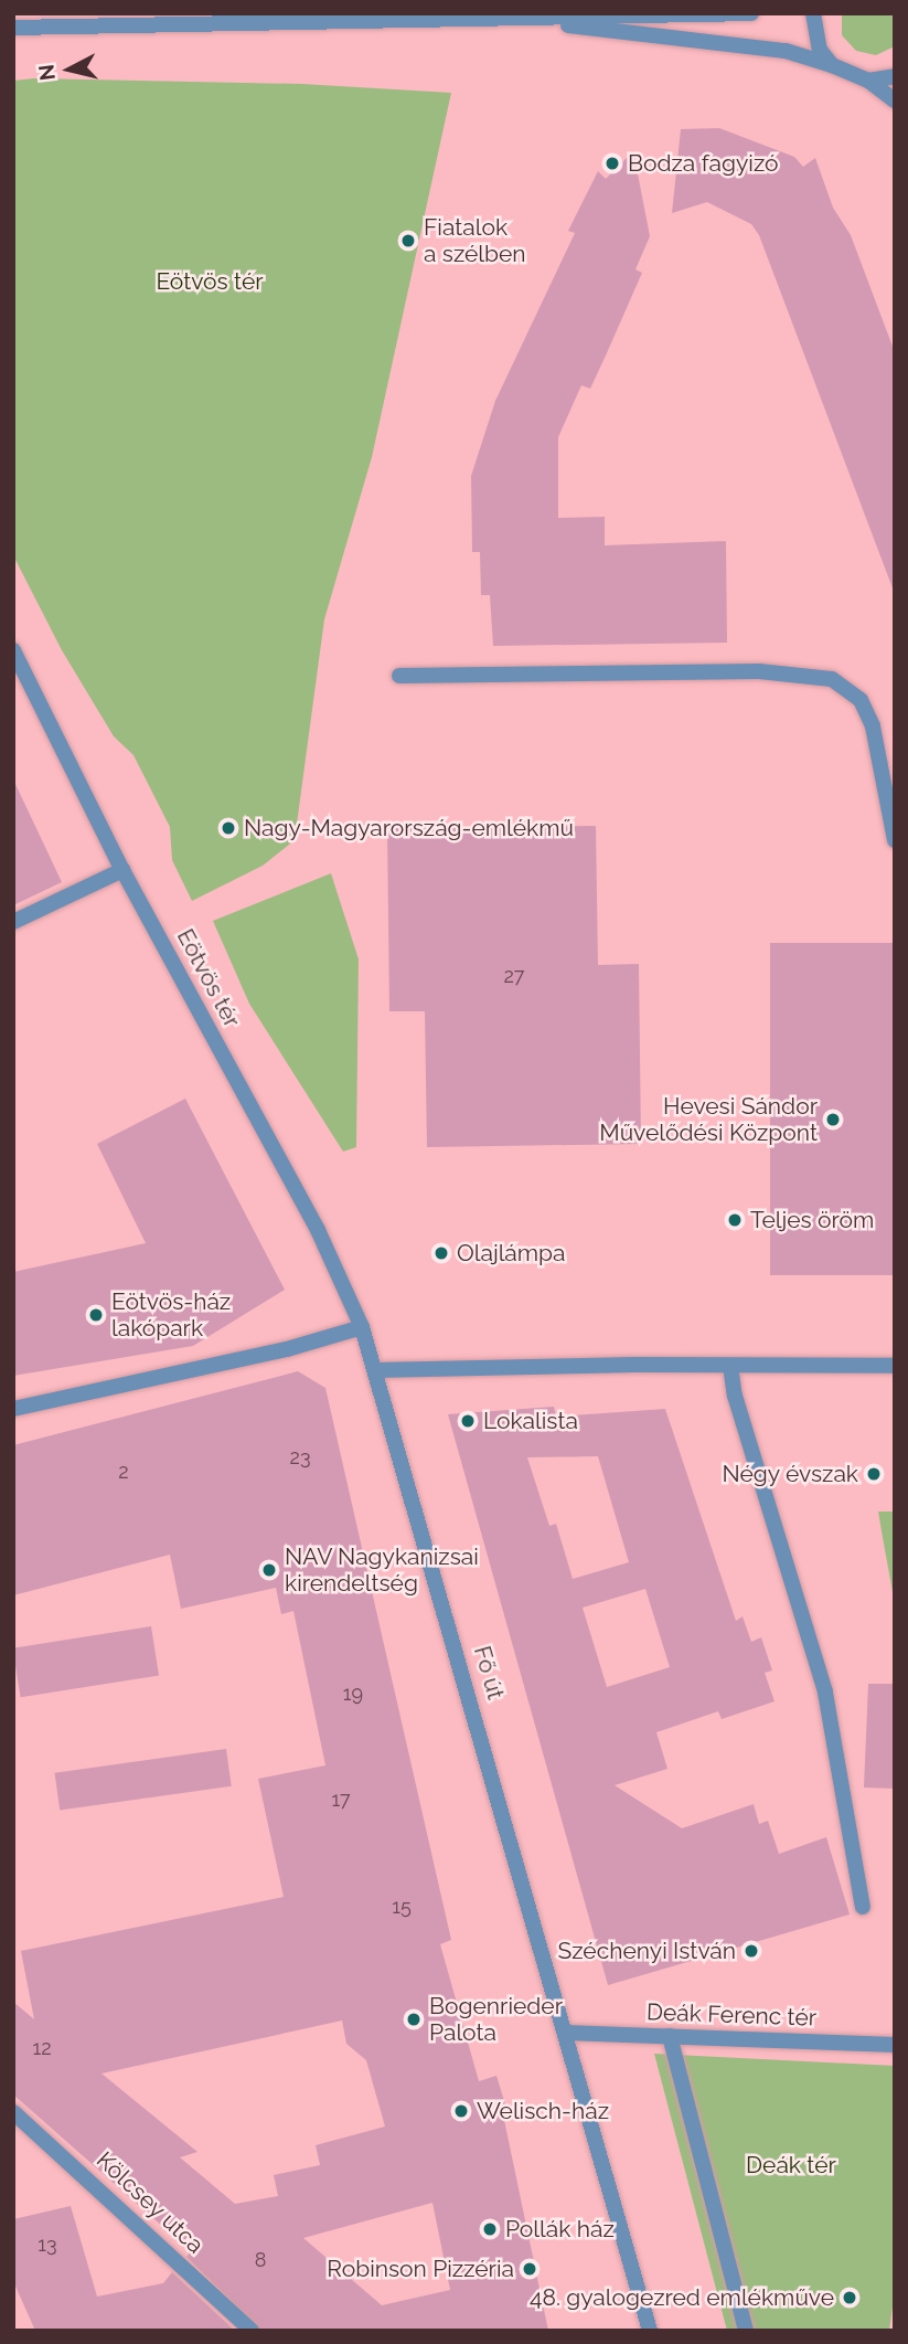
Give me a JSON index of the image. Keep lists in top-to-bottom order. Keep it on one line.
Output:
{"streets":{"street":["Eötvös tér","Fő út","Deák Ferenc tér","Kölcsey utca"]},"crossings":[["Eötvös tér","Fő út"],["Fő út","Deák Ferenc tér"]],"parks":["Eötvös tér","Deák tér"],"places":["Bodza fagyizó","Fiatalok a szélben","Nagy-Magyarország-emlékmű","Hevesi Sándor Művelődési Központ","Teljes öröm","Olajlámpa","Eötvös-ház lakópark","Lokalista","Négy évszak","NAV Nagykanizsai kirendeltség","Széchenyi István","Bogenrieder Palota","Welisch-ház","Pollák ház","Robinson Pizzéria","48. gyalogezred emlékműve"],"house_numbers":["27","23","2","19","17","15","12","13","8"],"north":"left"}
